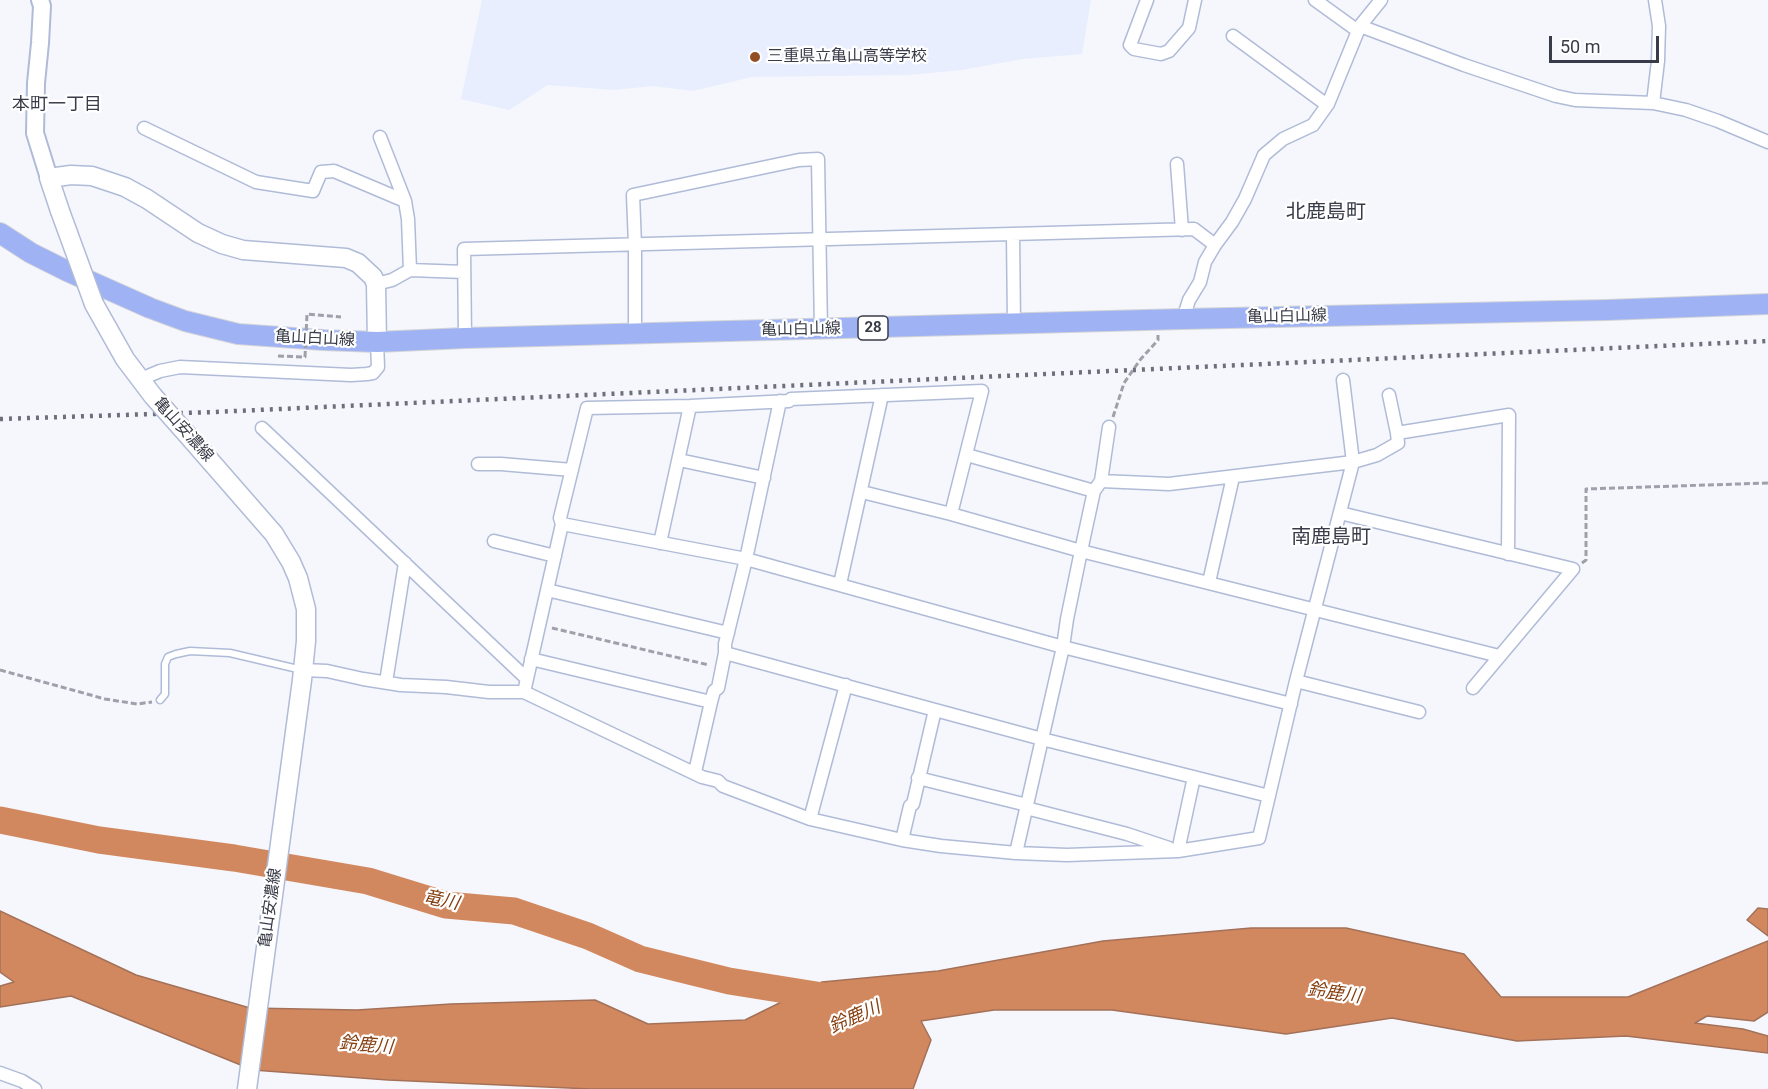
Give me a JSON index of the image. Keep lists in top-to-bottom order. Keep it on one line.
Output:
{"streets":{"main road":["亀山白山線","28","亀山安濃線"]},"districts":["本町一丁目","北鹿島町","南鹿島町"],"water":["竜川","鈴鹿川"],"places":["三重県立亀山高等学校"],"scale_bar":"50 m"}
